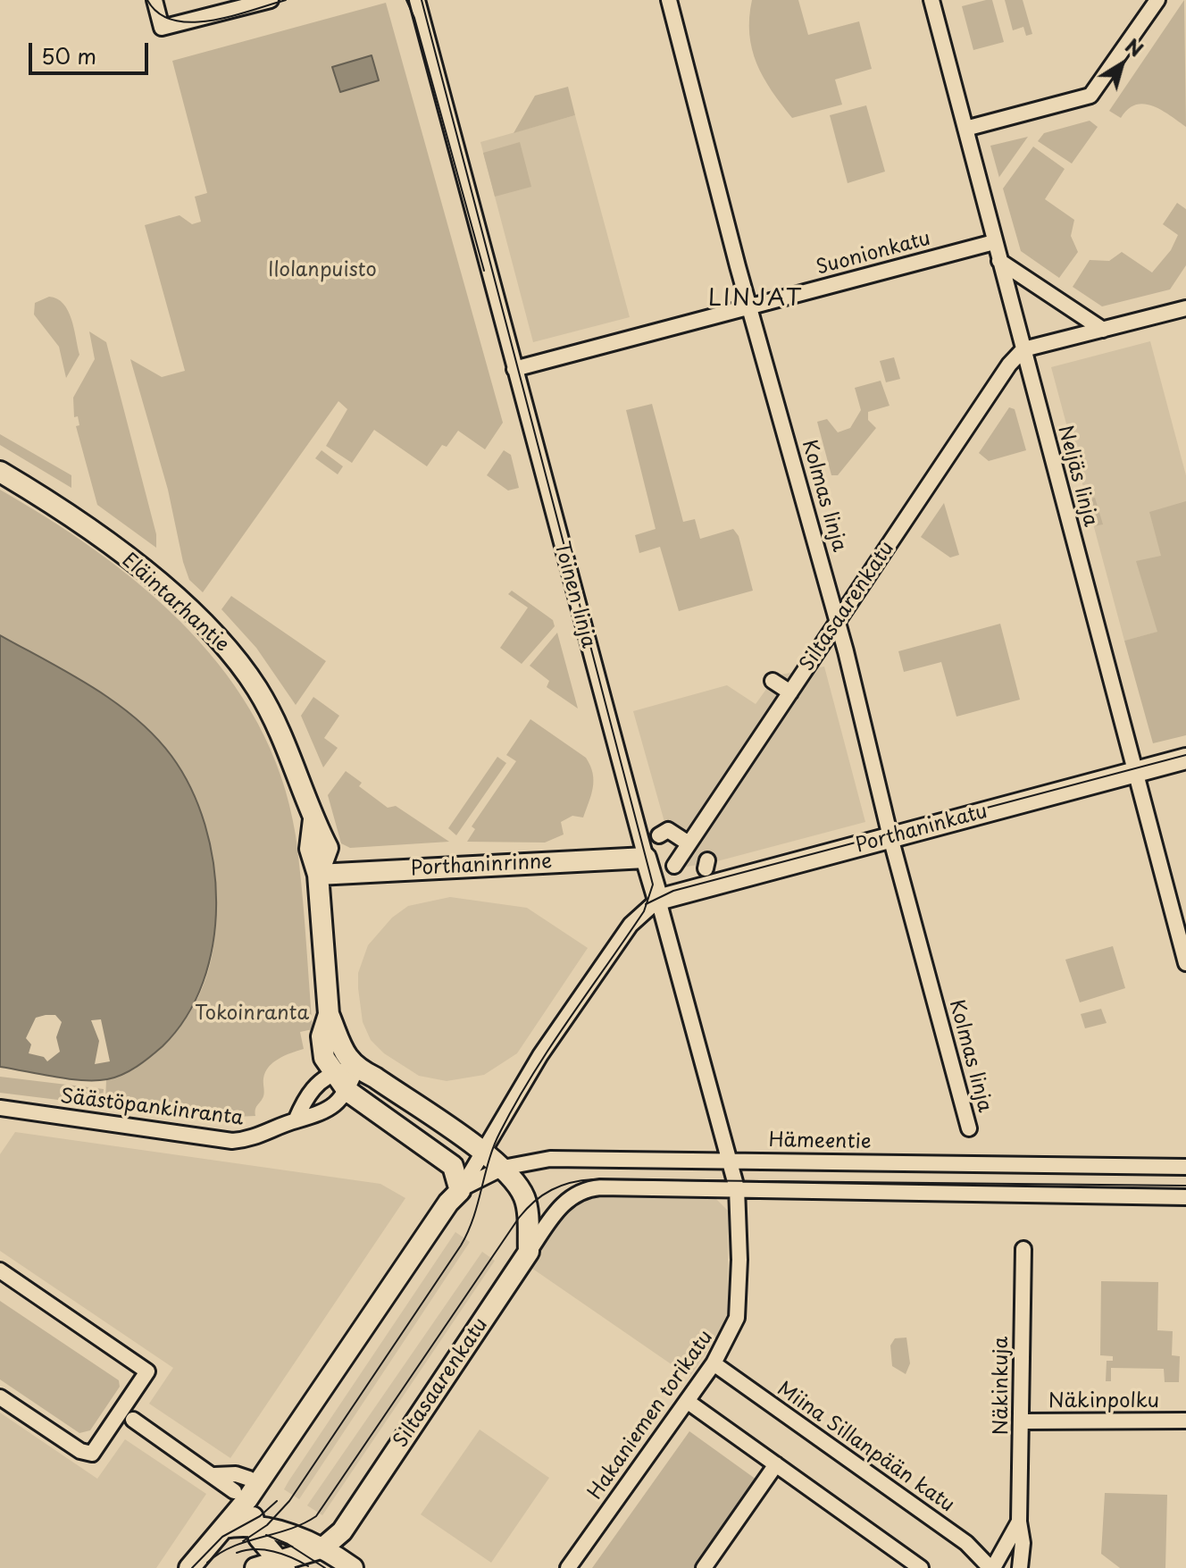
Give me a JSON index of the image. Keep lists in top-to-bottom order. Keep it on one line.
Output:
{"streets":{"main road":["Toinen linja","Eläintarhantie","Siltasaarenkatu","Porthaninkatu","Porthaninrinne"],"street":["Suonionkatu","Neljäs linja","Kolmas linja","Säästöpankinranta","Hämeentie","Näkinkuja","Näkinpolku","Hakaniemen torikatu","Miina Sillanpään katu"]},"crossings":[["Suonionkatu","Neljäs linja"],["Suonionkatu","Kolmas linja"],["Suonionkatu","Toinen linja"],["Neljäs linja","Siltasaarenkatu"],["Neljäs linja","Porthaninkatu"],["Kolmas linja","Siltasaarenkatu"],["Kolmas linja","Porthaninkatu"],["Toinen linja","Porthaninkatu"],["Toinen linja","Porthaninrinne"],["Toinen linja","Hämeentie"],["Toinen linja","Hakaniemen torikatu"],["Eläintarhantie","Porthaninrinne"],["Eläintarhantie","Säästöpankinranta"],["Eläintarhantie","Hämeentie"],["Näkinkuja","Näkinpolku"],["Näkinkuja","Miina Sillanpään katu"],["Hakaniemen torikatu","Miina Sillanpään katu"]],"districts":["LINJAT"],"parks":["Ilolanpuisto","Tokoinranta"],"scale_bar":"50 m","north":"top right"}
